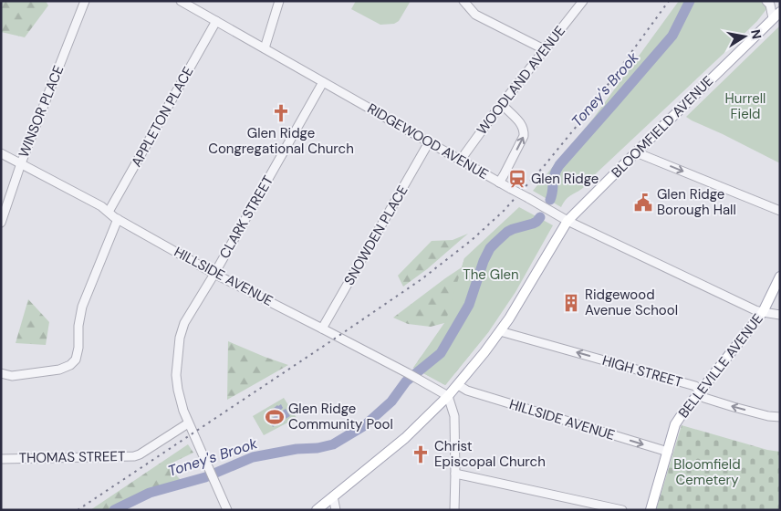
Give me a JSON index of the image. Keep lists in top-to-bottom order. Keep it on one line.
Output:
{"streets":{"main road":["BLOOMFIELD AVENUE","BELLEVILLE AVENUE"],"street":["WOODLAND AVENUE","WINSOR PLACE","APPLETON PLACE","RIDGEWOOD AVENUE","CLARK STREET","SNOWDEN PLACE","HILLSIDE AVENUE","HIGH STREET","THOMAS STREET"]},"crossings":[["WOODLAND AVENUE","RIDGEWOOD AVENUE"],["WINSOR PLACE","HILLSIDE AVENUE"],["APPLETON PLACE","RIDGEWOOD AVENUE"],["APPLETON PLACE","HILLSIDE AVENUE"],["BLOOMFIELD AVENUE","RIDGEWOOD AVENUE"],["BLOOMFIELD AVENUE","HILLSIDE AVENUE"],["BLOOMFIELD AVENUE","HIGH STREET"],["RIDGEWOOD AVENUE","CLARK STREET"],["RIDGEWOOD AVENUE","SNOWDEN PLACE"],["RIDGEWOOD AVENUE","BELLEVILLE AVENUE"],["CLARK STREET","HILLSIDE AVENUE"],["CLARK STREET","THOMAS STREET"],["SNOWDEN PLACE","HILLSIDE AVENUE"],["HILLSIDE AVENUE","BELLEVILLE AVENUE"],["BELLEVILLE AVENUE","HIGH STREET"]],"one_way":["HIGH STREET"],"water":["Toney's Brook"],"parks":["Hurrell Field","The Glen","Bloomfield Cemetery"],"places":{"church":["Glen Ridge Congregational Church","Christ Episcopal Church"],"station":["Glen Ridge"],"public building":["Glen Ridge Borough Hall"],"building":["Ridgewood Avenue School"],"sports":["Glen Ridge Community Pool"]},"north":"right"}
